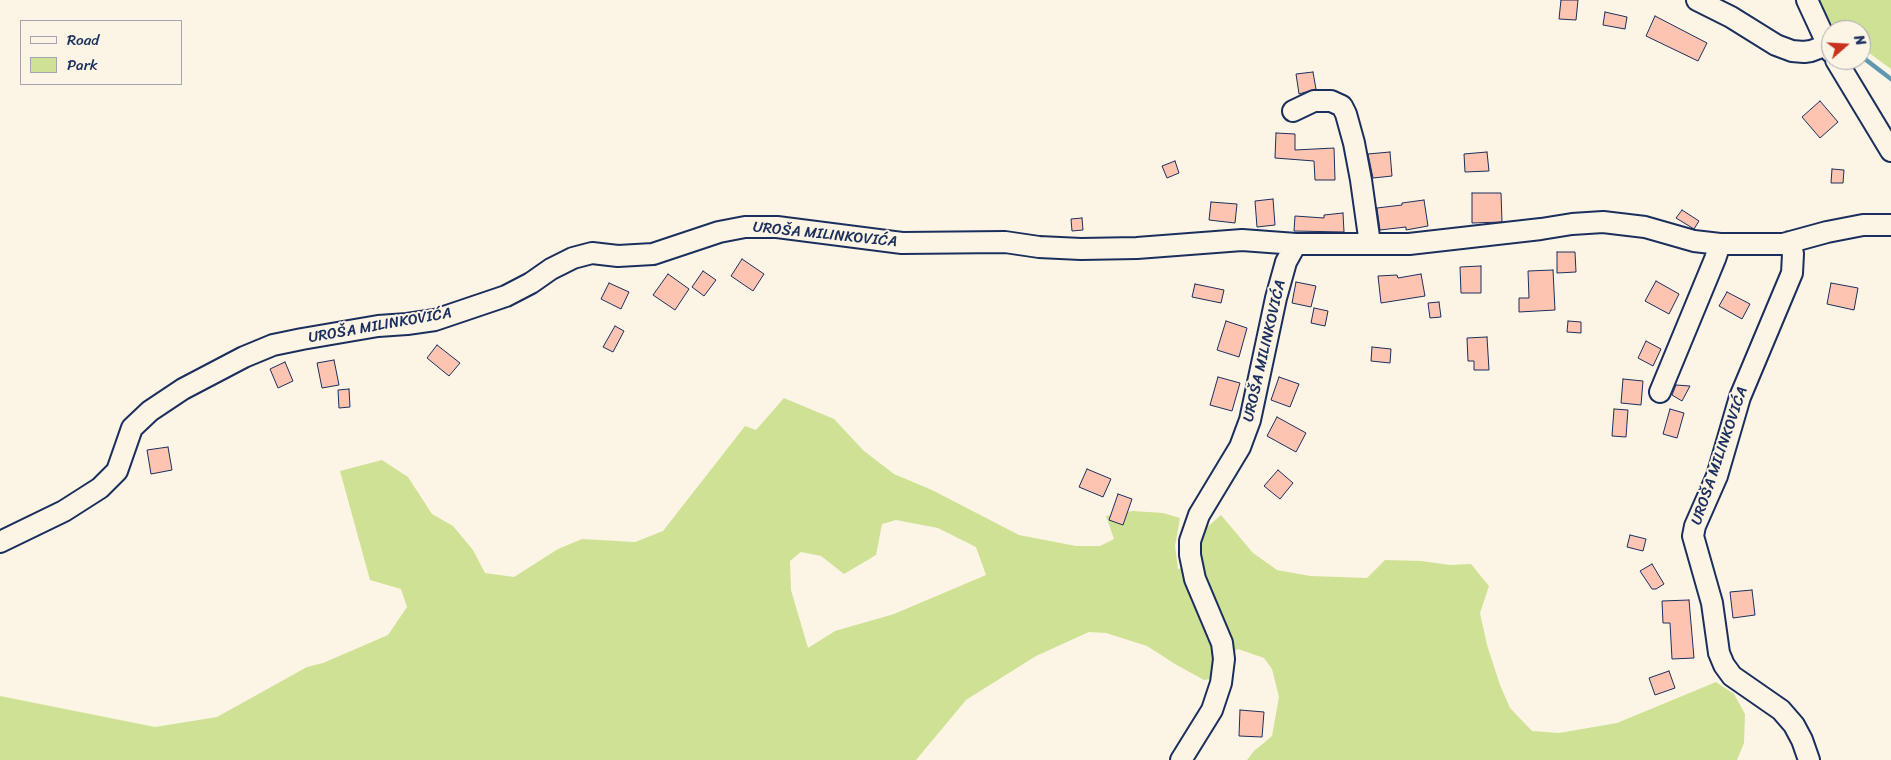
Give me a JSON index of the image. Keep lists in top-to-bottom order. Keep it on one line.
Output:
{"streets":{"street":["UROŠA MILINKOVIĆA"]},"legend":["Road","Park"],"north":"right"}
